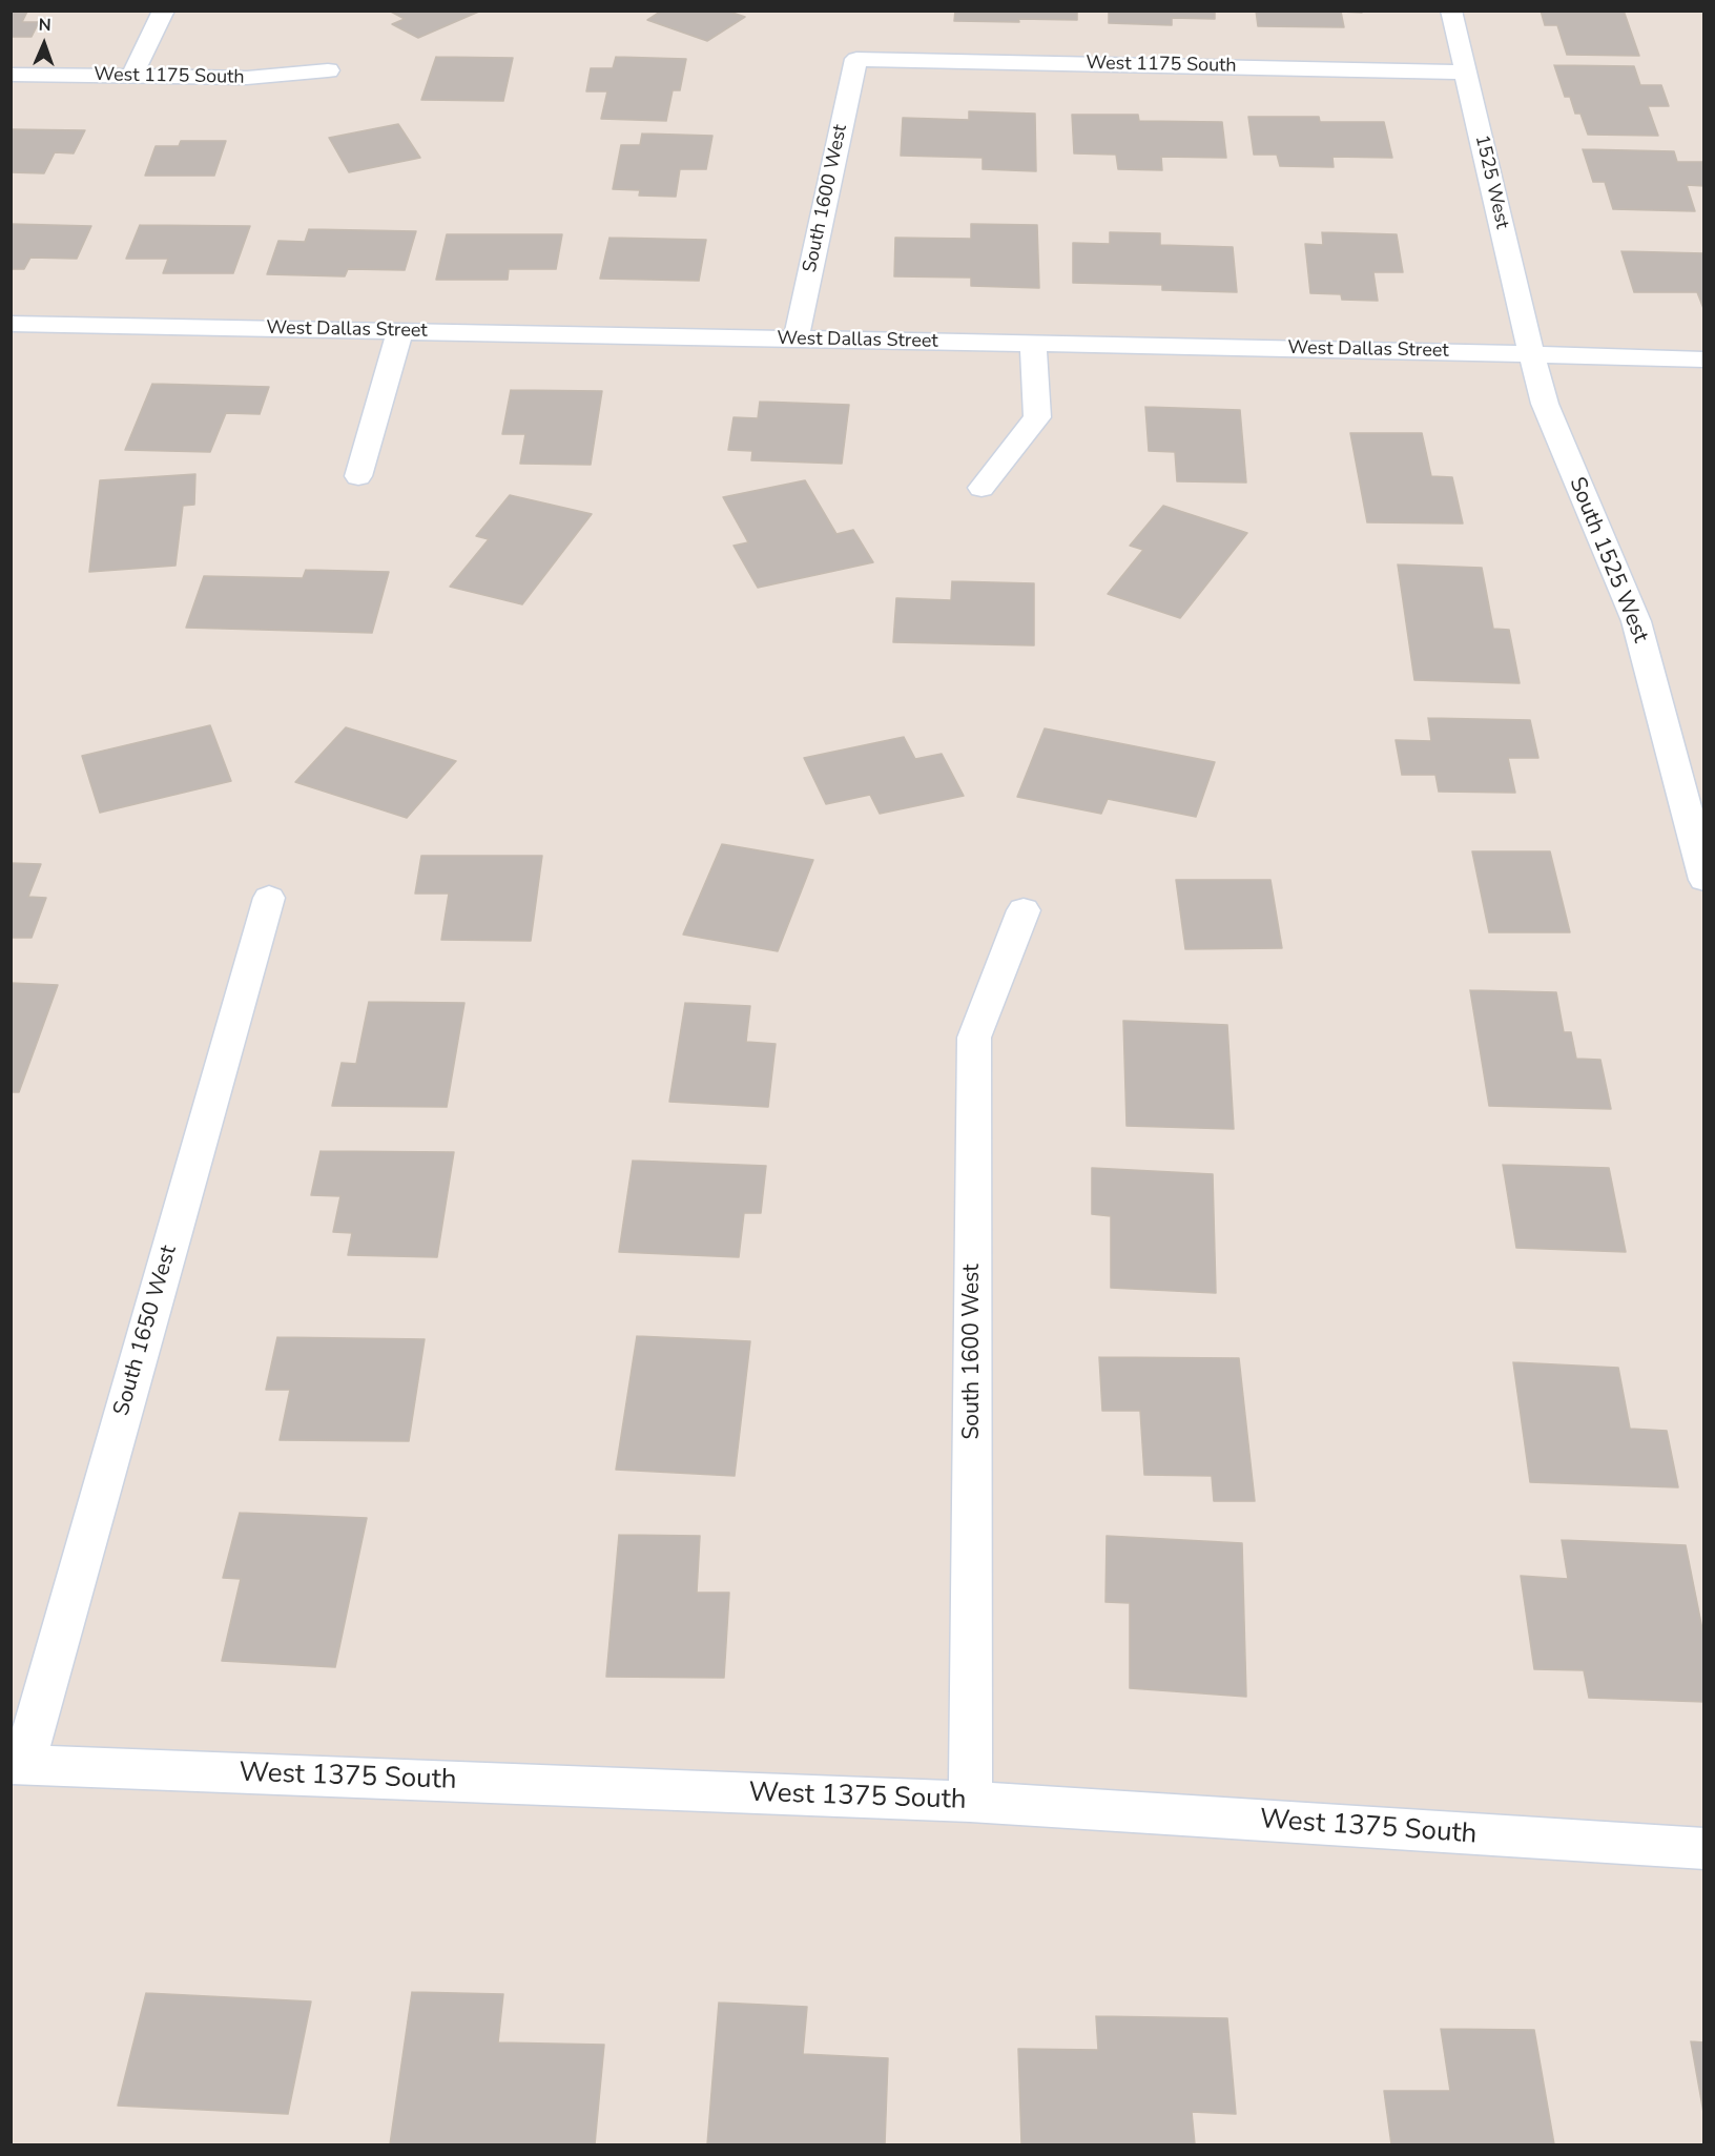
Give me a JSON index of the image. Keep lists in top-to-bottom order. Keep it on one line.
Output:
{"streets":{"street":["West 1175 South","1525 West","South 1600 West","West Dallas Street","South 1525 West","South 1650 West","West 1375 South"]},"crossings":[["West 1175 South","1525 West"],["West 1175 South","South 1600 West"],["1525 West","West Dallas Street"],["1525 West","South 1525 West"],["South 1600 West","West Dallas Street"],["South 1600 West","West 1375 South"],["West Dallas Street","South 1525 West"],["South 1650 West","West 1375 South"]],"north":"top"}
